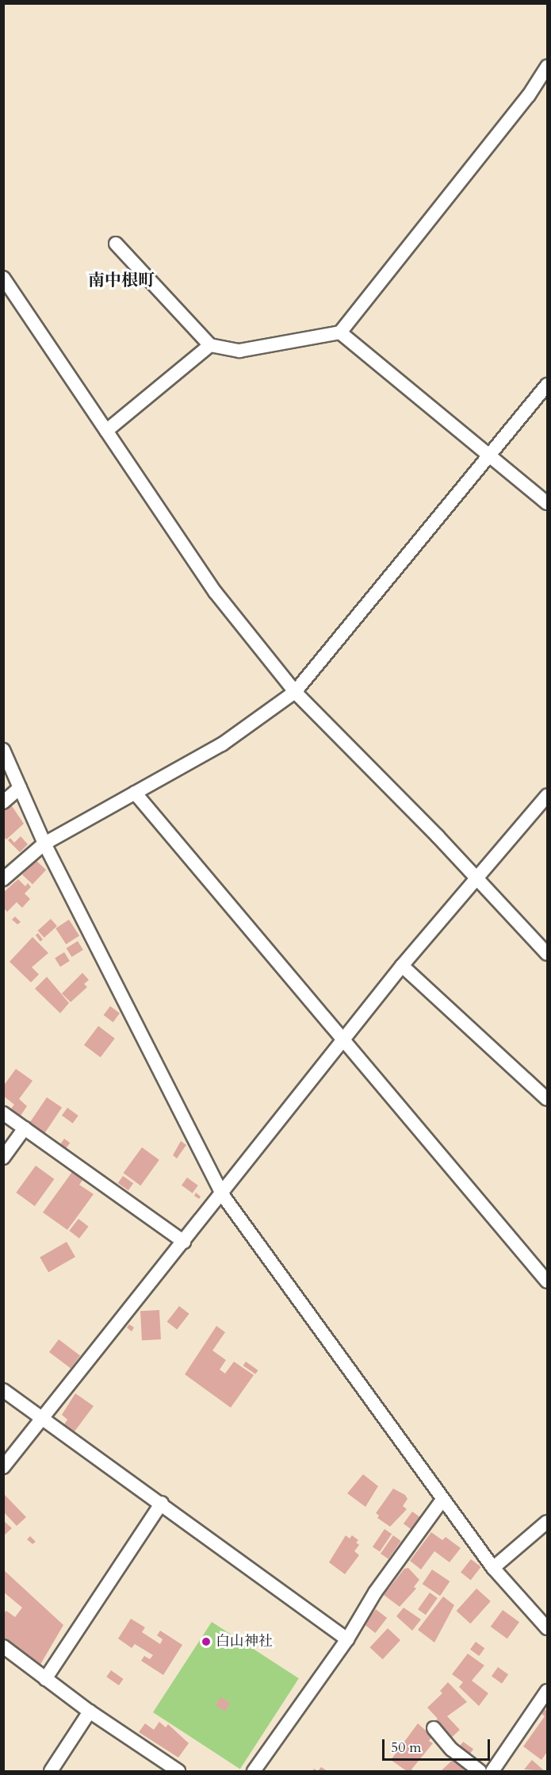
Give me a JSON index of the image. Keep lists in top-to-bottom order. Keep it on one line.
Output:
{"districts":["南中根町"],"places":["白山神社"],"scale_bar":"50 m"}
